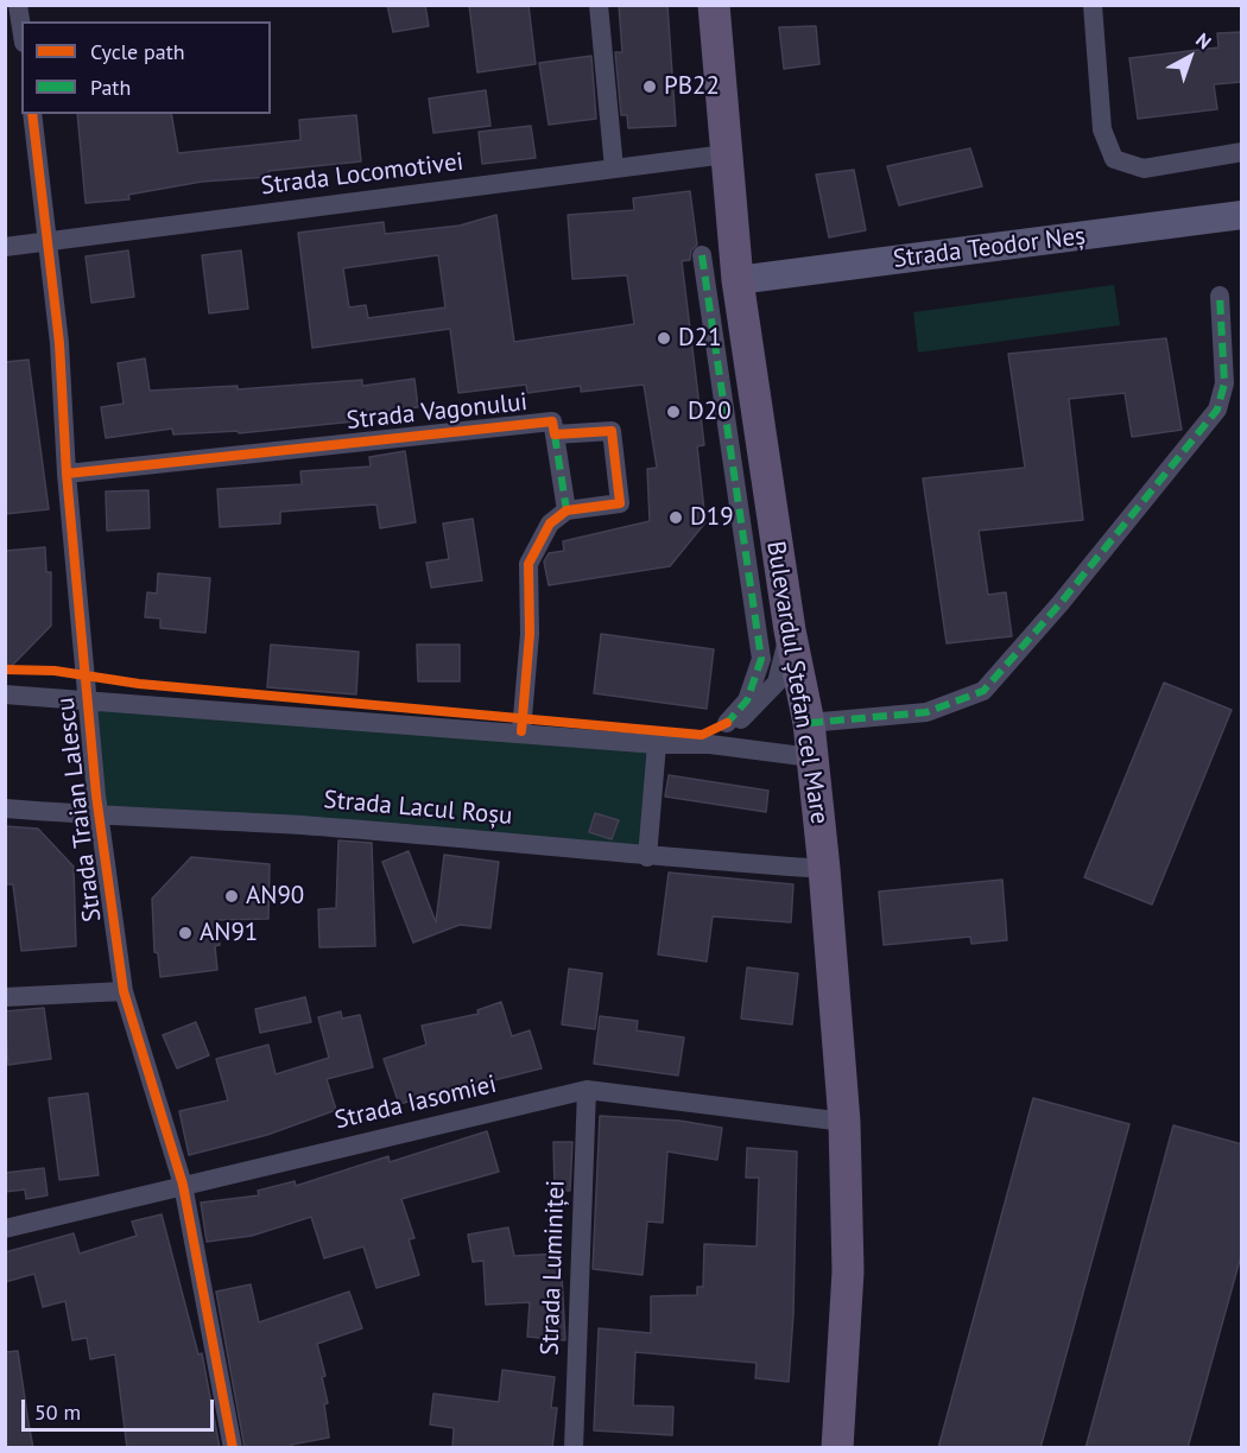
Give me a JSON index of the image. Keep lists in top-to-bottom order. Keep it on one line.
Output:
{"streets":{"main road":["Strada Teodor Neș","Bulevardul Ștefan cel Mare"],"street":["Strada Locomotivei","Strada Vagonului","Strada Lacul Roșu","Strada Traian Lalescu","Strada Iasomiei","Strada Luminiței"]},"crossings":[["Strada Locomotivei","Bulevardul Ștefan cel Mare"],["Strada Locomotivei","Strada Traian Lalescu"],["Strada Teodor Neș","Bulevardul Ștefan cel Mare"],["Strada Vagonului","Strada Traian Lalescu"],["Bulevardul Ștefan cel Mare","Strada Lacul Roșu"],["Bulevardul Ștefan cel Mare","Strada Iasomiei"],["Strada Lacul Roșu","Strada Traian Lalescu"],["Strada Traian Lalescu","Strada Iasomiei"],["Strada Iasomiei","Strada Luminiței"]],"places":["PB22","D21","D20","D19","AN90","AN91"],"legend":["Cycle path","Path"],"scale_bar":"50 m","north":"top right"}
